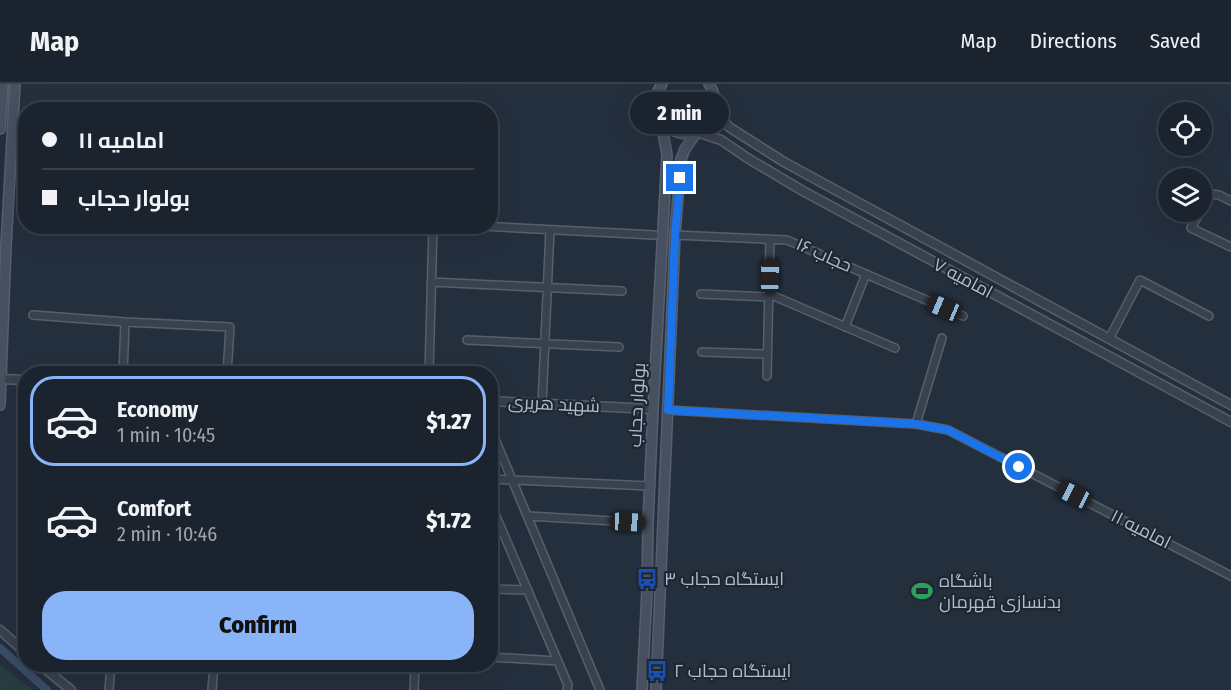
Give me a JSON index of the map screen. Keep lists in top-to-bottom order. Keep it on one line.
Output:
{"streets":{"main road":["بولوار حجاب"],"street":["حجاب ۱۶","امامیه ۷","شهید هریری","امامیه ۱۱"]},"crossings":[["حجاب ۱۶","بولوار حجاب"],["امامیه ۷","بولوار حجاب"],["شهید هریری","بولوار حجاب"],["بولوار حجاب","امامیه ۱۱"]],"places":{"bus stop":["ایستگاه حجاب ۳","ایستگاه حجاب ۲"],"sports":["باشگاه بدنسازی قهرمان"]},"page":{"header":"Map","nav":["Map","Directions","Saved"],"bubble":"2 min","banner":["امامیه ۱۱","بولوار حجاب"],"list":[{"name":"Economy","note":"1 min · 10:45","value":"$1.27"},{"name":"Comfort","note":"2 min · 10:46","value":"$1.72"}],"buttons":"Confirm"}}
